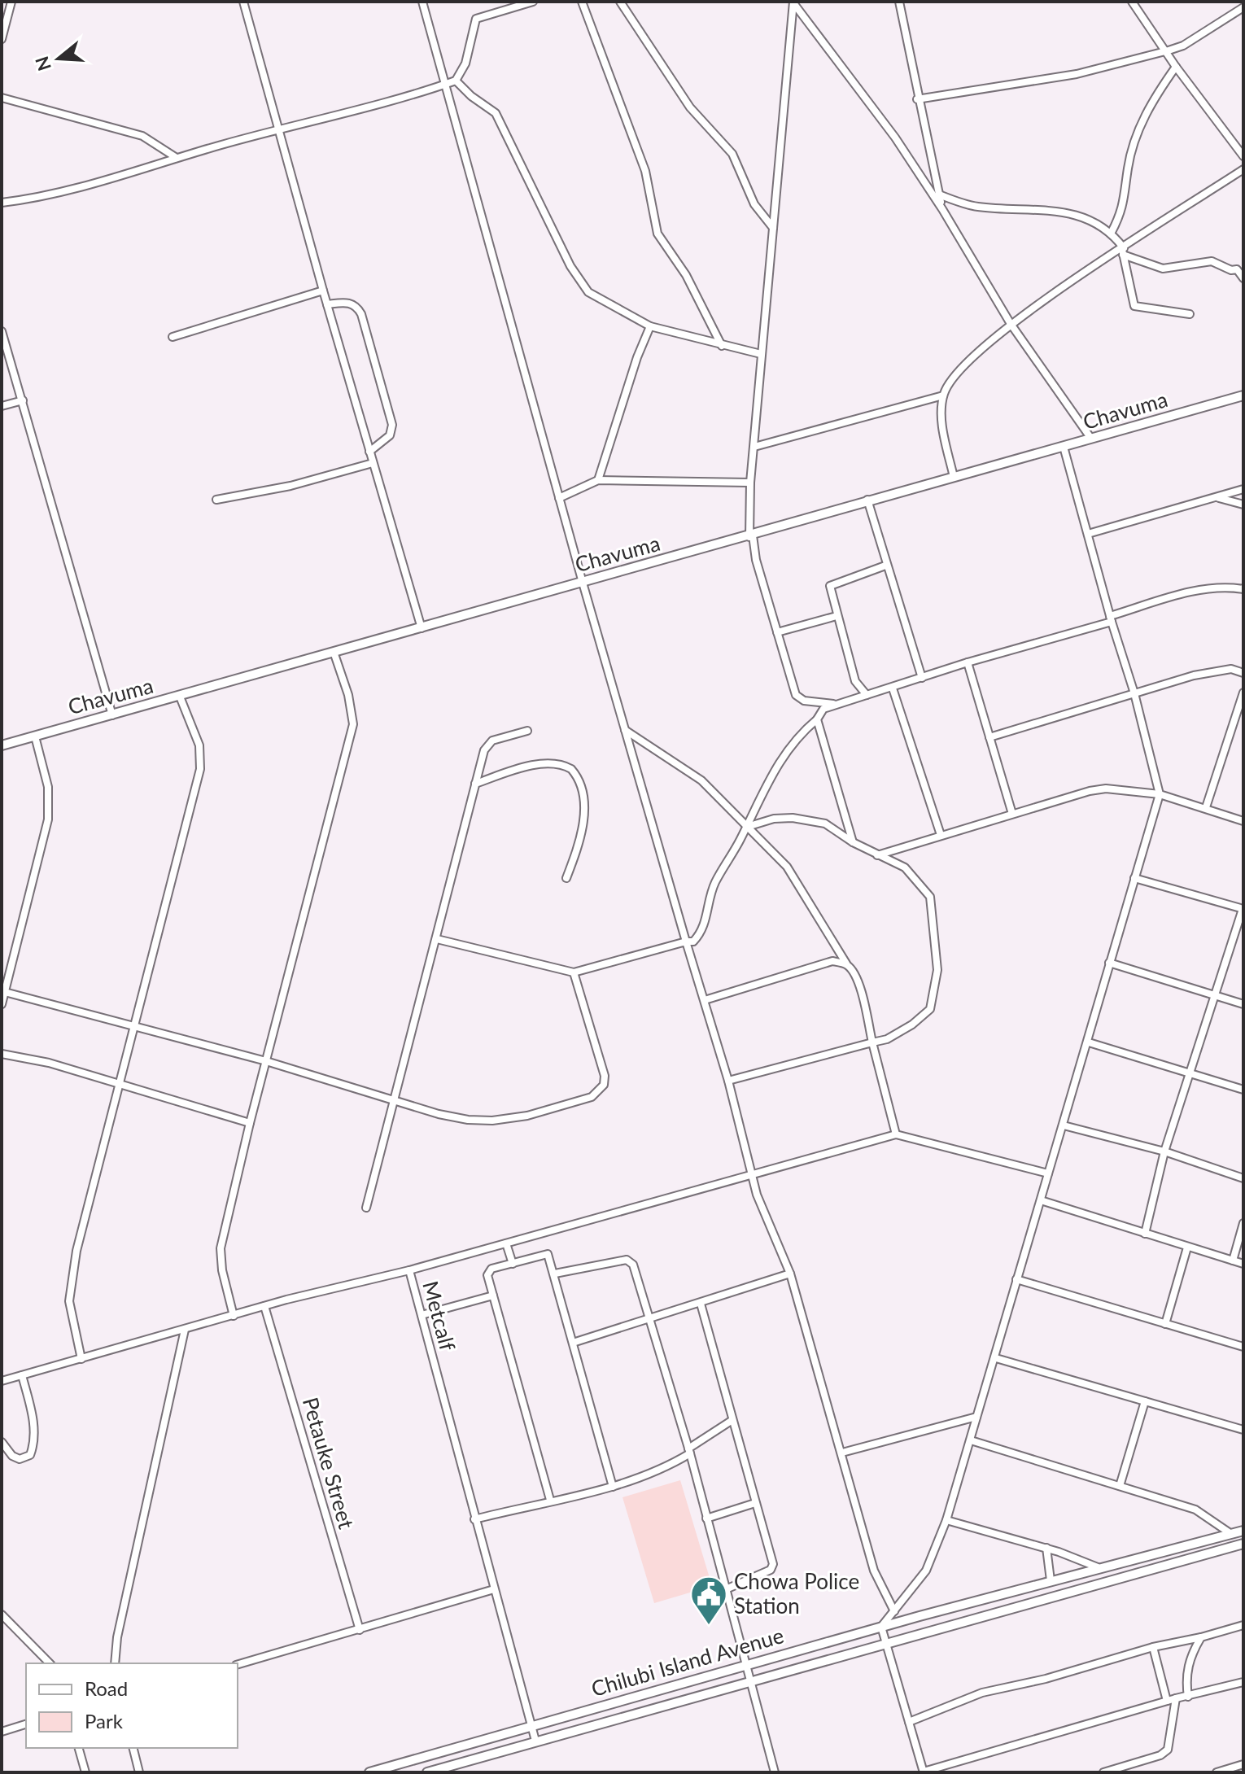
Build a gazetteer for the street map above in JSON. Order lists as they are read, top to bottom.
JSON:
{
  "streets": {
    "street": [
      "Chavuma",
      "Metcalf",
      "Petauke Street",
      "Chilubi Island Avenue"
    ]
  },
  "crossings": [
    ["Metcalf", "Petauke Street"],
    ["Metcalf", "Chilubi Island Avenue"]
  ],
  "places": {
    "public building": ["Chowa Police Station"]
  },
  "legend": ["Road", "Park"],
  "north": "left"
}
